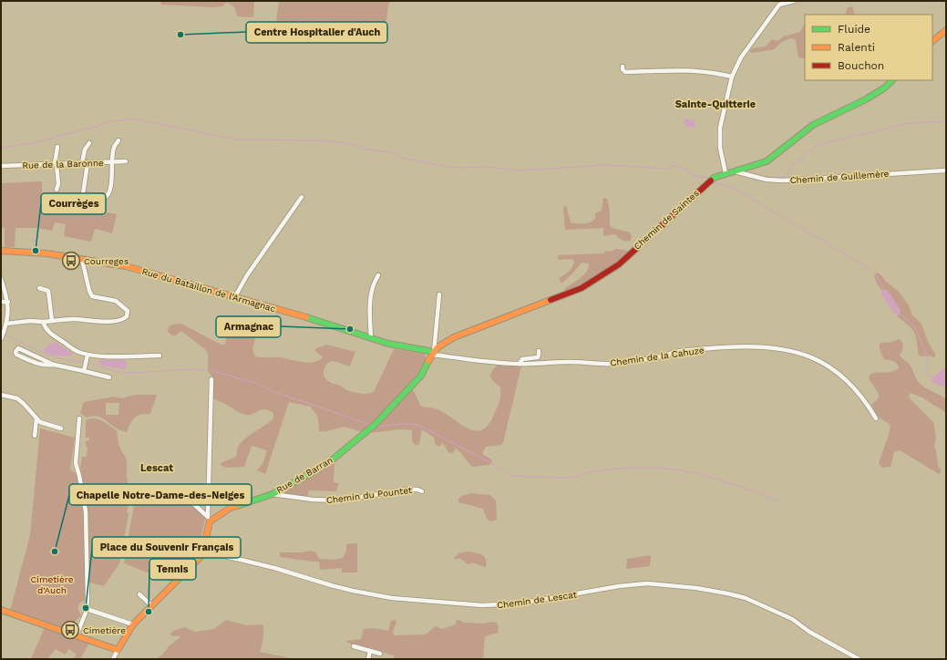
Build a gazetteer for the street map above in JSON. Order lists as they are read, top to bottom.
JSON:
{
  "streets": {
    "street": [
      "Rue de la Baronne",
      "Chemin de Guillemère",
      "Chemin de Saintes",
      "Rue du Bataillon de l'Armagnac",
      "Chemin de la Cahuze",
      "Rue de Barran",
      "Chemin du Pountet",
      "Chemin de Lescat"
    ]
  },
  "crossings": [
    ["Chemin de Guillemère", "Chemin de Saintes"],
    ["Chemin de Saintes", "Rue du Bataillon de l'Armagnac"],
    ["Chemin de Saintes", "Chemin de la Cahuze"],
    ["Chemin de Saintes", "Rue de Barran"],
    ["Rue du Bataillon de l'Armagnac", "Chemin de la Cahuze"],
    ["Rue du Bataillon de l'Armagnac", "Rue de Barran"],
    ["Chemin de la Cahuze", "Rue de Barran"],
    ["Rue de Barran", "Chemin du Pountet"]
  ],
  "districts": ["Sainte-Quitterie", "Lescat"],
  "parks": ["Cimetière d'Auch"],
  "places": {
    "other": [
      "Centre Hospitalier d'Auch",
      "Courrèges",
      "Armagnac",
      "Chapelle Notre-Dame-des-Neiges",
      "Place du Souvenir Français",
      "Tennis"
    ],
    "bus stop": ["Courreges", "Cimetière"]
  },
  "legend": ["Fluide", "Ralenti", "Bouchon"]
}
